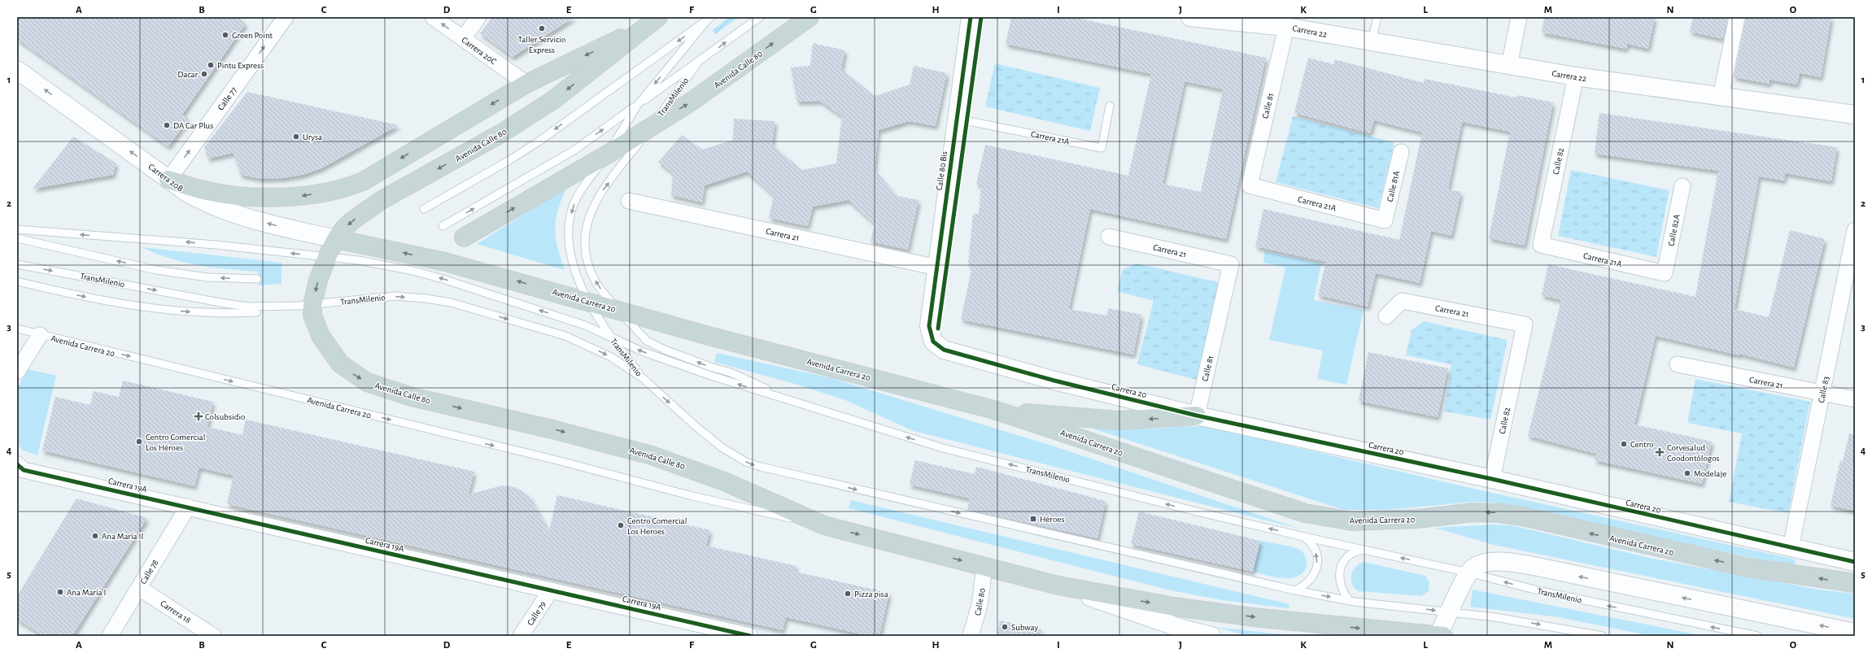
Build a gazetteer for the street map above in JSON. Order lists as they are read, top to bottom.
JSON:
{
  "streets": {
    "highway": ["Avenida Calle 80", "Avenida Carrera 20"],
    "street": [
      "Carrera 22",
      "Carrera 20C",
      "Calle 77",
      "Calle 81",
      "Carrera 21A",
      "Calle 82",
      "Calle 80 Bis",
      "Carrera 20B",
      "Calle 81A",
      "Calle 82A",
      "Carrera 21",
      "Calle 83",
      "Carrera 20",
      "Carrera 19A",
      "Calle 78",
      "Calle 80",
      "Carrera 18",
      "Calle 79"
    ],
    "lane": ["TransMilenio"]
  },
  "crossings": [
    ["Carrera 22", "Calle 81"],
    ["Carrera 22", "Calle 82"],
    ["Avenida Calle 80", "TransMilenio"],
    ["Avenida Calle 80", "Carrera 20B"],
    ["Avenida Calle 80", "Avenida Carrera 20"],
    ["TransMilenio", "Avenida Carrera 20"],
    ["Calle 77", "Carrera 20B"],
    ["Calle 81", "Carrera 21A"],
    ["Calle 81", "Carrera 21"],
    ["Calle 81", "Carrera 20"],
    ["Carrera 21A", "Calle 82"],
    ["Carrera 21A", "Calle 80 Bis"],
    ["Carrera 21A", "Calle 81A"],
    ["Carrera 21A", "Calle 82A"],
    ["Calle 82", "Carrera 21"],
    ["Calle 82", "Carrera 20"],
    ["Calle 80 Bis", "Carrera 21"],
    ["Calle 80 Bis", "Carrera 20"],
    ["Carrera 20B", "Avenida Carrera 20"],
    ["Carrera 21", "Calle 83"],
    ["Avenida Carrera 20", "Calle 80"],
    ["Calle 83", "Carrera 20"],
    ["Carrera 19A", "Calle 78"],
    ["Carrera 19A", "Calle 79"],
    ["Calle 78", "Carrera 18"]
  ],
  "one_way": ["Calle 77", "Carrera 20B"],
  "places": {
    "other": [
      "Taller Servicio Express",
      "Green Point",
      "Pintu Express",
      "Dacar",
      "DA Car Plus",
      "Urysa",
      "Centro Comercial Los Héroes",
      "Centro",
      "Modelaje",
      "Centro Comercial Los Heroes",
      "Ana María II",
      "Ana María I",
      "Pizza pisa",
      "Subway"
    ],
    "health": ["Colsubsidio", "Corvesalud Coodontólogos"],
    "transit": ["Héroes"]
  },
  "grid": {
    "columns": [
      "A",
      "B",
      "C",
      "D",
      "E",
      "F",
      "G",
      "H",
      "I",
      "J",
      "K",
      "L",
      "M",
      "N",
      "O"
    ],
    "rows": [
      "1",
      "2",
      "3",
      "4",
      "5"
    ]
  }
}
